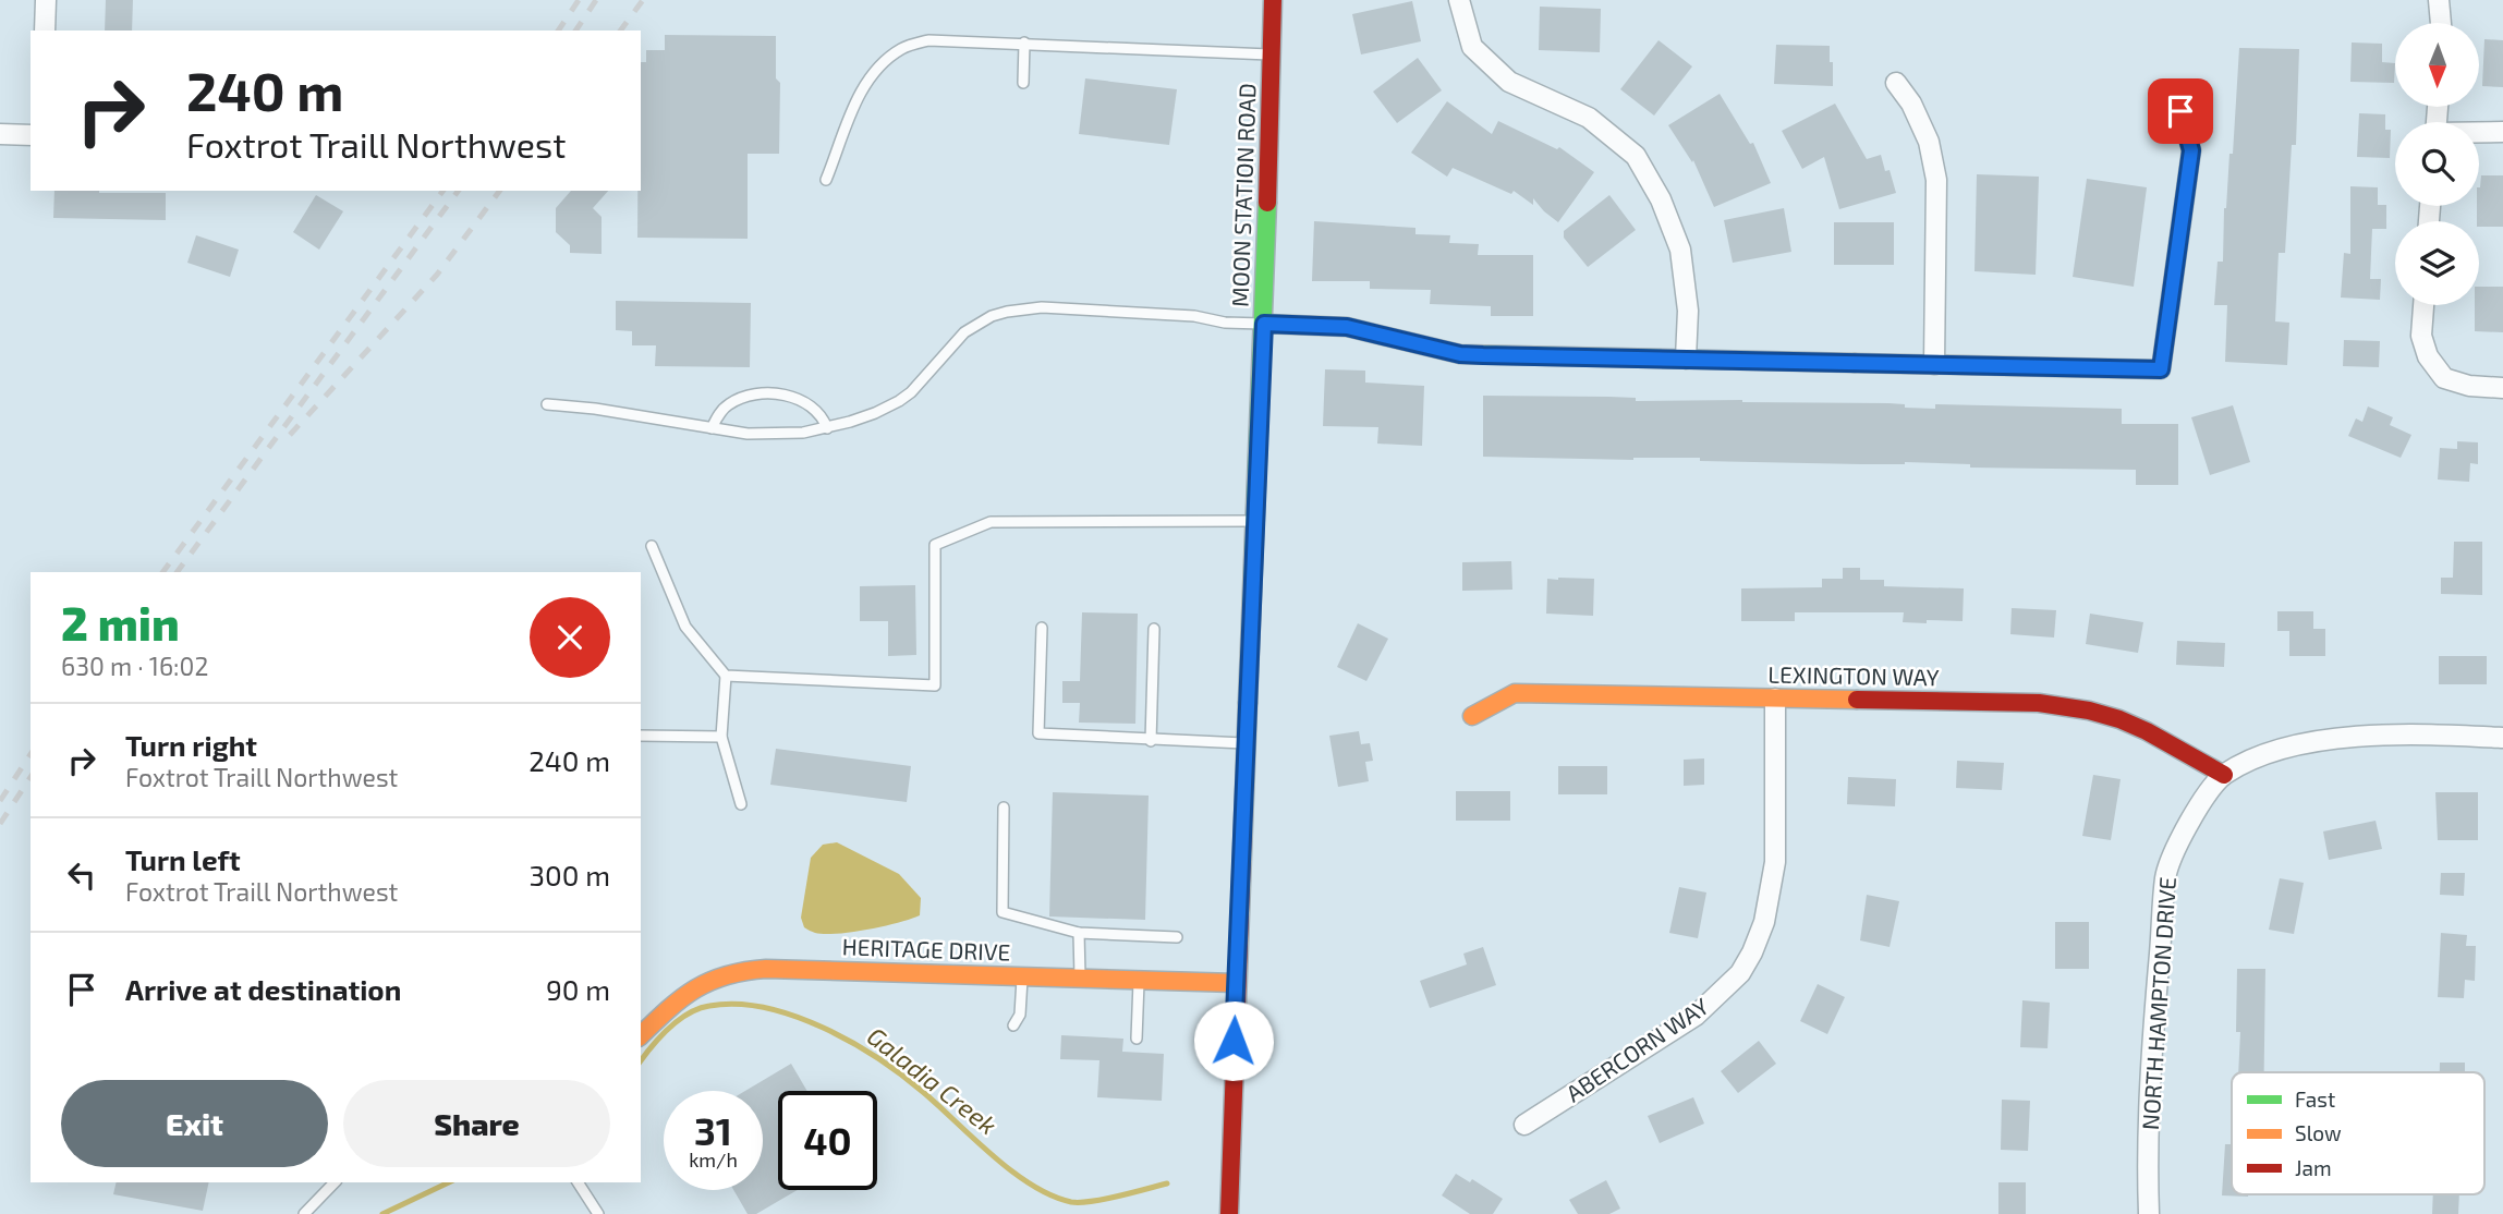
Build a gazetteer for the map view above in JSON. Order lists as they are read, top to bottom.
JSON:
{
  "streets": {
    "street": [
      "MOON STATION ROAD",
      "LEXINGTON WAY",
      "HERITAGE DRIVE",
      "NORTH HAMPTON DRIVE",
      "ABERCORN WAY"
    ]
  },
  "crossings": [
    ["MOON STATION ROAD", "HERITAGE DRIVE"],
    ["LEXINGTON WAY", "NORTH HAMPTON DRIVE"],
    ["LEXINGTON WAY", "ABERCORN WAY"]
  ],
  "water": ["Galadia Creek"],
  "legend": ["Fast", "Slow", "Jam"],
  "north": "bottom",
  "page": {
    "turn": ["240 m", "Foxtrot Traill Northwest"],
    "heading": ["2 min", "630 m · 16:02"],
    "list": [
      {
        "name": "Turn right",
        "note": "Foxtrot Traill Northwest",
        "value": "240 m"
      },
      {
        "name": "Turn left",
        "note": "Foxtrot Traill Northwest",
        "value": "300 m"
      },
      {
        "name": "Arrive at destination",
        "value": "90 m"
      }
    ],
    "buttons": ["Exit", "Share"],
    "speed": "31 km/h",
    "limit": "40"
  }
}
